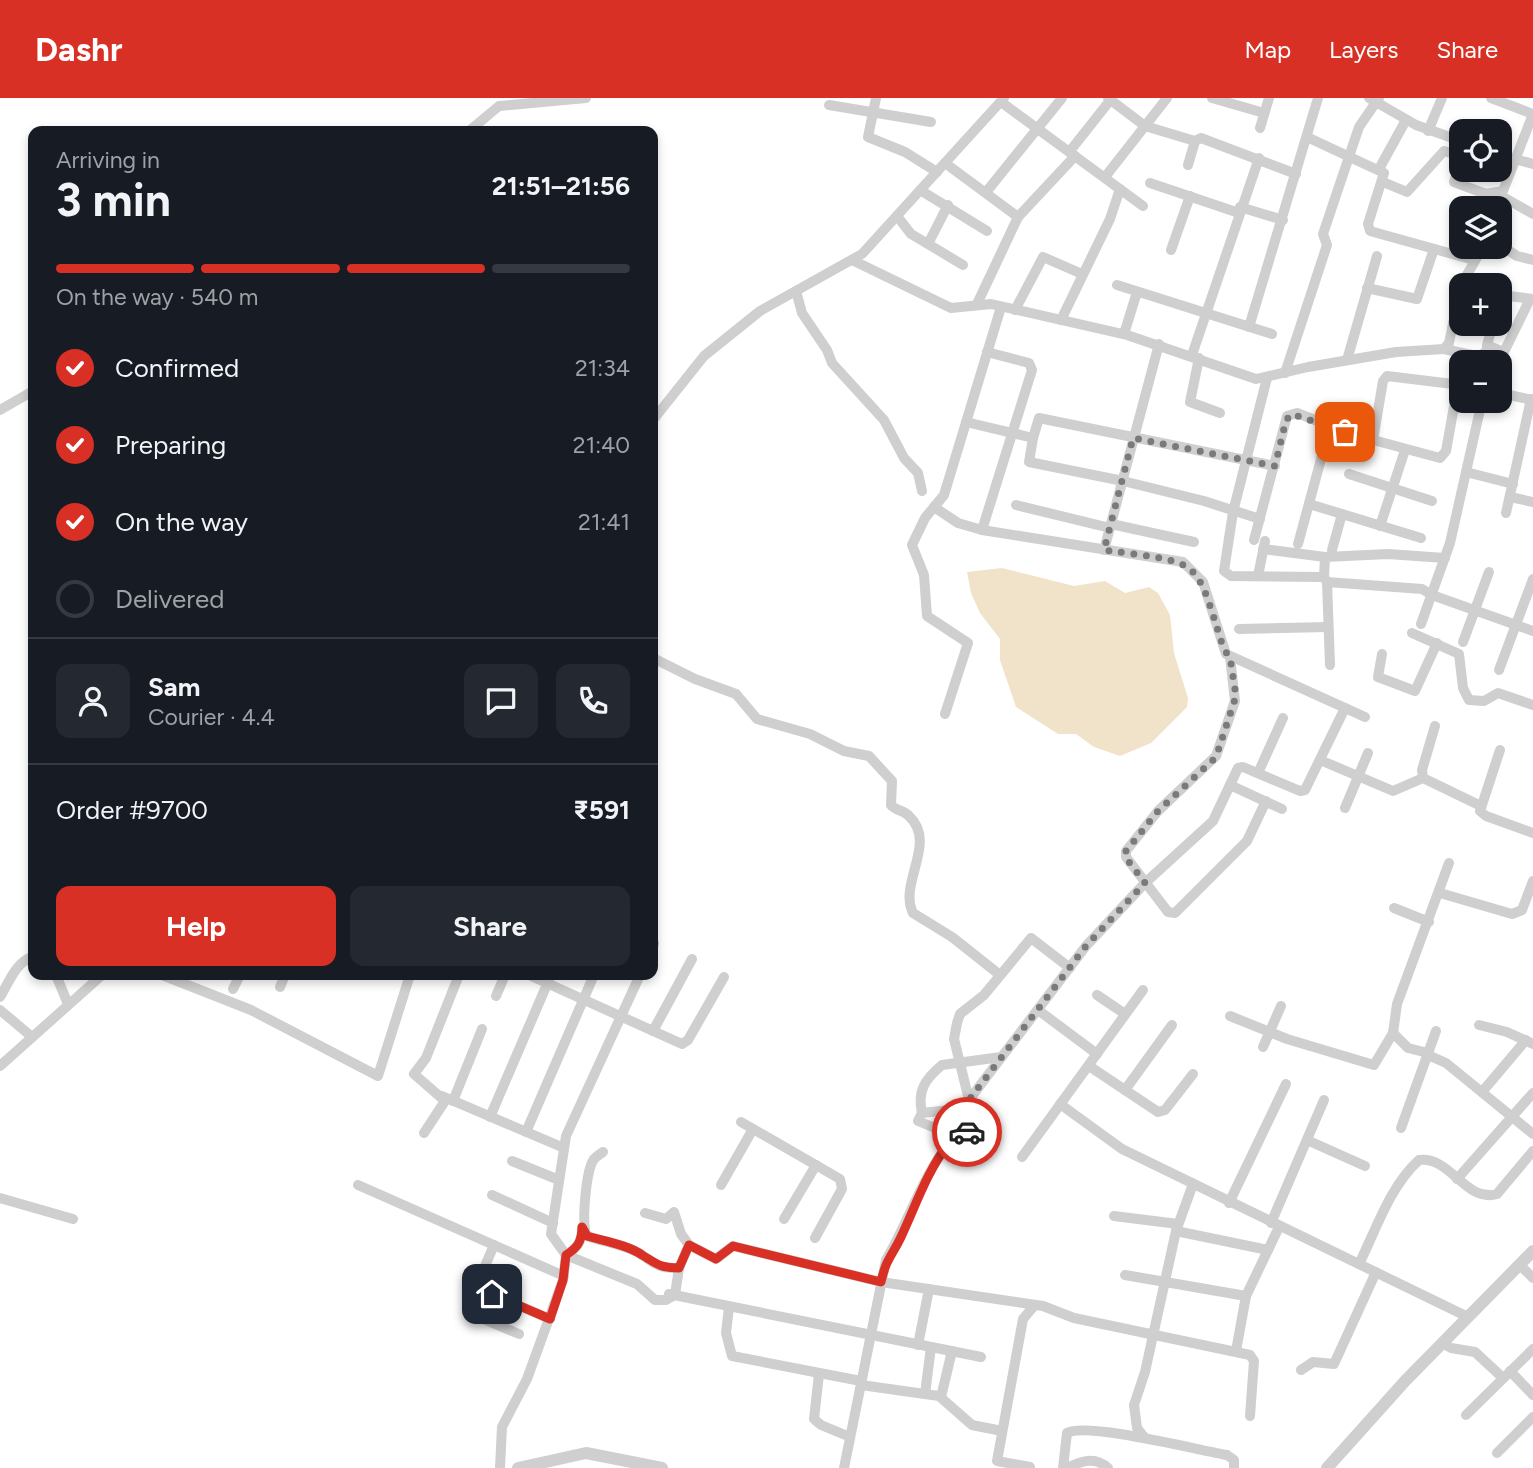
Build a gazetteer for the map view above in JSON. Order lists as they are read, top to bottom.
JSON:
{
  "page": {
    "header": "Dashr",
    "nav": ["Map", "Layers", "Share"],
    "map_buttons": ["+", "−"],
    "heading": ["3 min", "Arriving in", "21:51–21:56"],
    "panel": [
      "Sam",
      "Courier · 4.4",
      "Order #9700",
      "₹591"
    ],
    "bar": "On the way · 540 m",
    "list": [
      ["Confirmed", "21:34"],
      ["Preparing", "21:40"],
      ["On the way", "21:41"],
      "Delivered"
    ],
    "buttons": ["Help", "Share"]
  }
}
